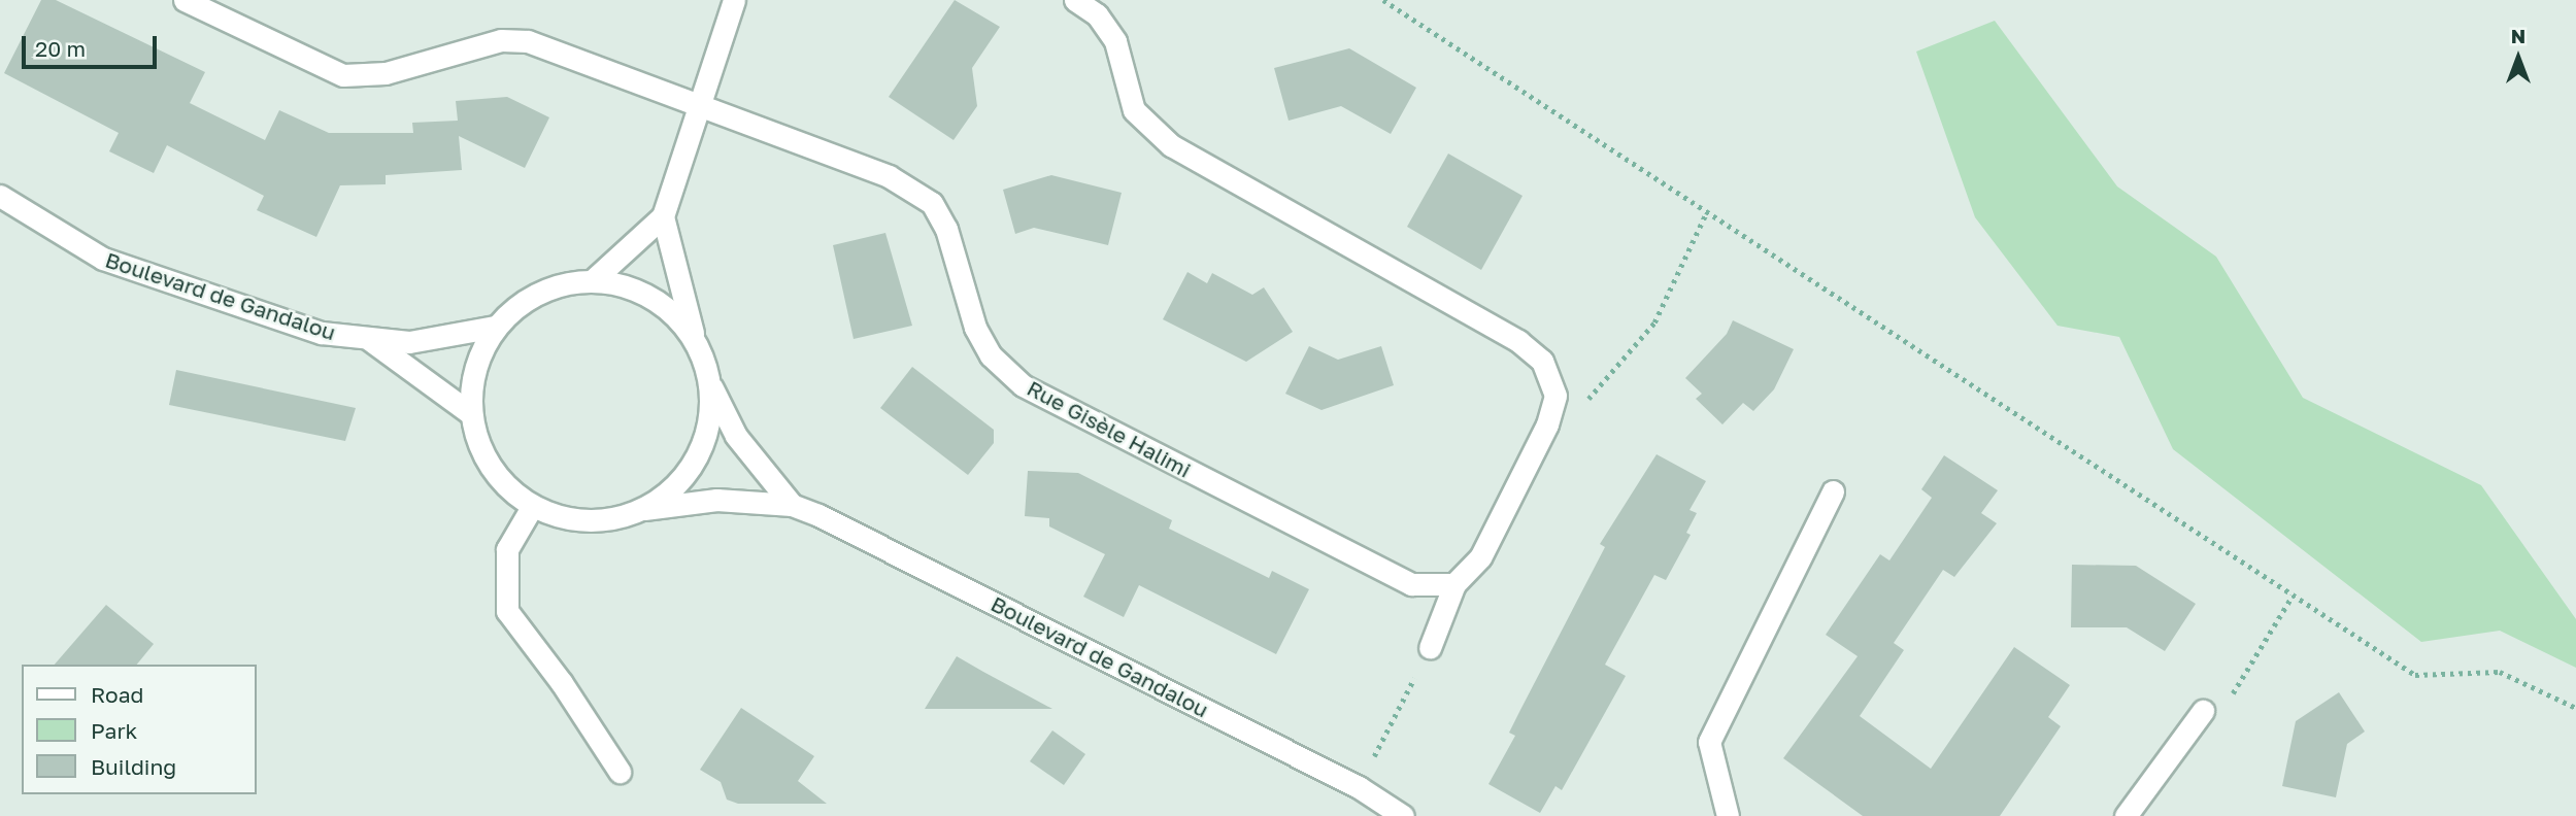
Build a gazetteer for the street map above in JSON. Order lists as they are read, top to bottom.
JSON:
{
  "streets": {
    "street": ["Boulevard de Gandalou", "Rue Gisèle Halimi"]
  },
  "legend": ["Road", "Park", "Building"],
  "scale_bar": "20 m",
  "north": "top"
}
